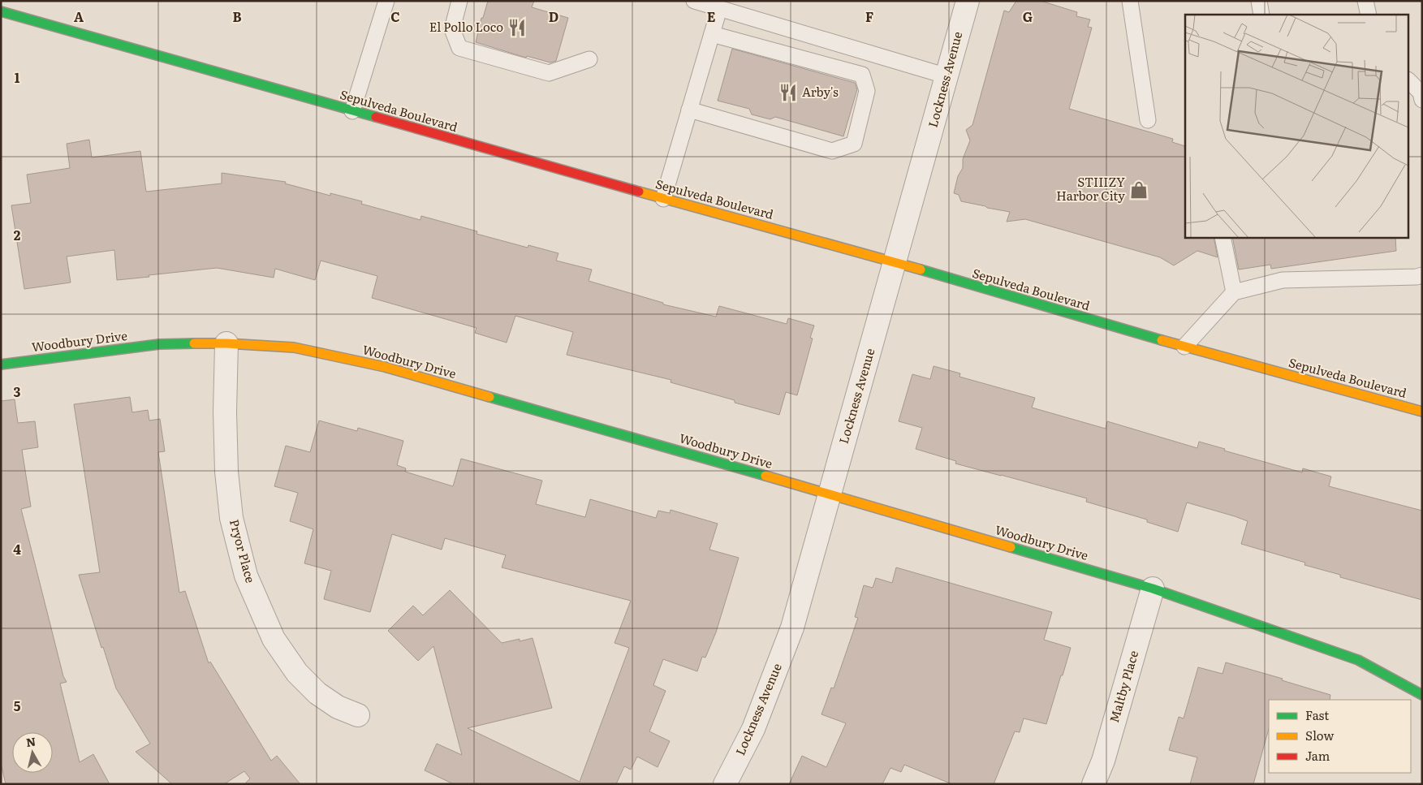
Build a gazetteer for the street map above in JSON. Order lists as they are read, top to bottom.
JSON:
{
  "streets": {
    "main road": ["Sepulveda Boulevard", "Woodbury Drive"],
    "street": ["Lockness Avenue", "Pryor Place", "Maltby Place"]
  },
  "crossings": [
    ["Lockness Avenue", "Sepulveda Boulevard"],
    ["Lockness Avenue", "Woodbury Drive"],
    ["Woodbury Drive", "Pryor Place"],
    ["Woodbury Drive", "Maltby Place"]
  ],
  "places": {
    "restaurant": ["El Pollo Loco", "Arby's"],
    "shop": ["STIIIZY Harbor City"]
  },
  "legend": ["Fast", "Slow", "Jam"],
  "north": "top",
  "grid": {
    "columns": [
      "A",
      "B",
      "C",
      "D",
      "E",
      "F",
      "G"
    ],
    "rows": [
      "1",
      "2",
      "3",
      "4",
      "5"
    ]
  }
}
